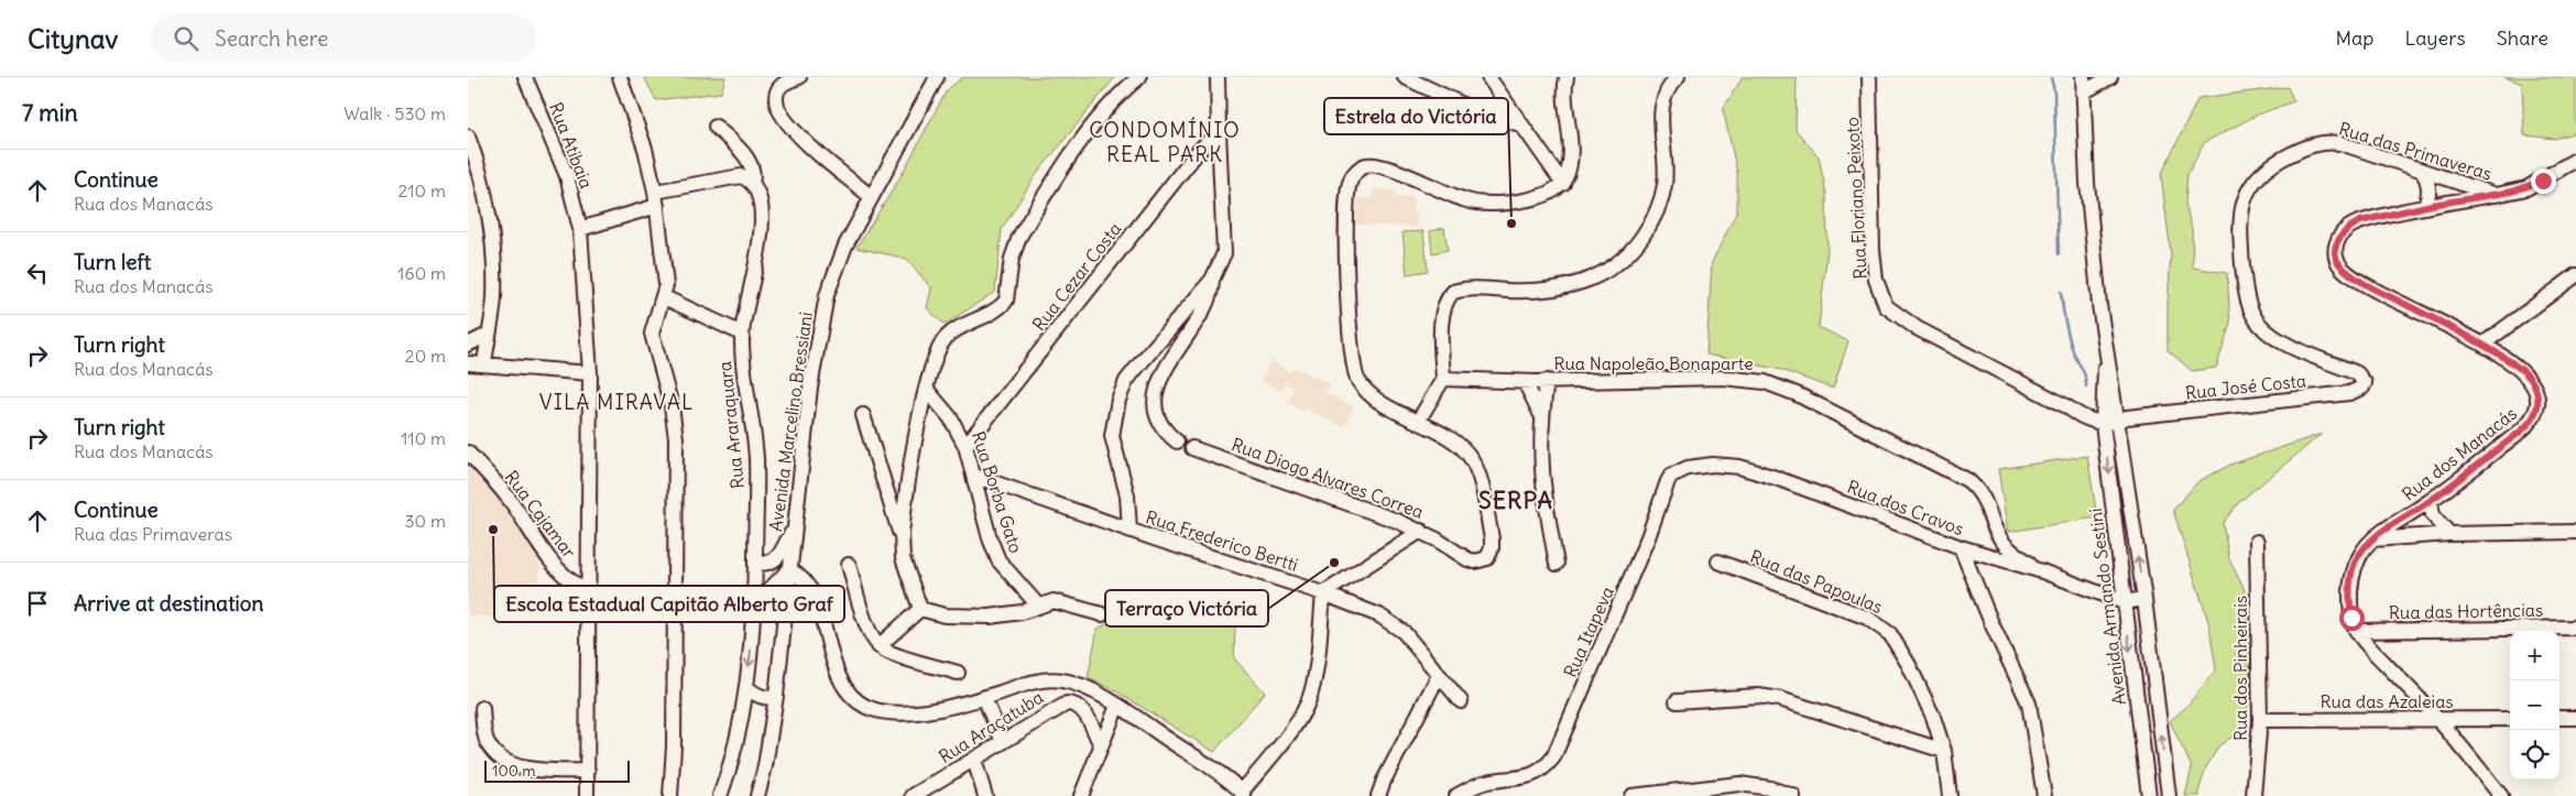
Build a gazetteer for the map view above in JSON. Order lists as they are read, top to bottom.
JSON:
{
  "streets": {
    "street": [
      "Rua Atibaia",
      "Rua das Primaveras",
      "Rua Floriano Peixoto",
      "Rua Cezar Costa",
      "Rua Napoleão Bonaparte",
      "Rua José Costa",
      "Avenida Marcelino Bressiani",
      "Rua Araraquara",
      "Rua dos Manacás",
      "Rua Diogo Alvares Correa",
      "Rua Borba Gato",
      "Rua dos Cravos",
      "Rua Cajamar",
      "Rua Frederico Bertti",
      "Rua das Papoulas",
      "Avenida Armando Sestini",
      "Rua das Hortências",
      "Rua Itapeva",
      "Rua dos Pinheirais",
      "Rua das Azaleias",
      "Rua Araçatuba"
    ]
  },
  "crossings": [
    ["Rua Atibaia", "Rua Cajamar"],
    ["Rua das Primaveras", "Rua José Costa"],
    ["Rua das Primaveras", "Rua dos Manacás"],
    ["Rua Floriano Peixoto", "Rua José Costa"],
    ["Rua Floriano Peixoto", "Avenida Armando Sestini"],
    ["Rua Cezar Costa", "Rua Borba Gato"],
    ["Rua Cezar Costa", "Rua Frederico Bertti"],
    ["Rua Napoleão Bonaparte", "Rua dos Cravos"],
    ["Rua José Costa", "Avenida Armando Sestini"],
    ["Rua dos Manacás", "Rua das Hortências"],
    ["Rua dos Manacás", "Rua das Azaleias"],
    ["Rua dos Cravos", "Avenida Armando Sestini"],
    ["Rua dos Cravos", "Rua Itapeva"],
    ["Rua dos Pinheirais", "Rua das Azaleias"]
  ],
  "districts": ["CONDOMÍNIO REAL PARK", "VILA MIRAVAL", "SERPA"],
  "places": ["Estrela do Victória", "Escola Estadual Capitão Alberto Graf", "Terraço Victória"],
  "scale_bar": "100 m",
  "page": {
    "header": "Citynav",
    "search": "Search here",
    "nav": ["Map", "Layers", "Share"],
    "heading": ["7 min", "Walk · 530 m"],
    "list": [
      ["Continue", "Rua dos Manacás", "210 m"],
      ["Turn left", "Rua dos Manacás", "160 m"],
      ["Turn right", "Rua dos Manacás", "20 m"],
      ["Turn right", "Rua dos Manacás", "110 m"],
      ["Continue", "Rua das Primaveras", "30 m"],
      "Arrive at destination"
    ],
    "map_buttons": ["+", "−"],
    "scale": "100 m"
  }
}
